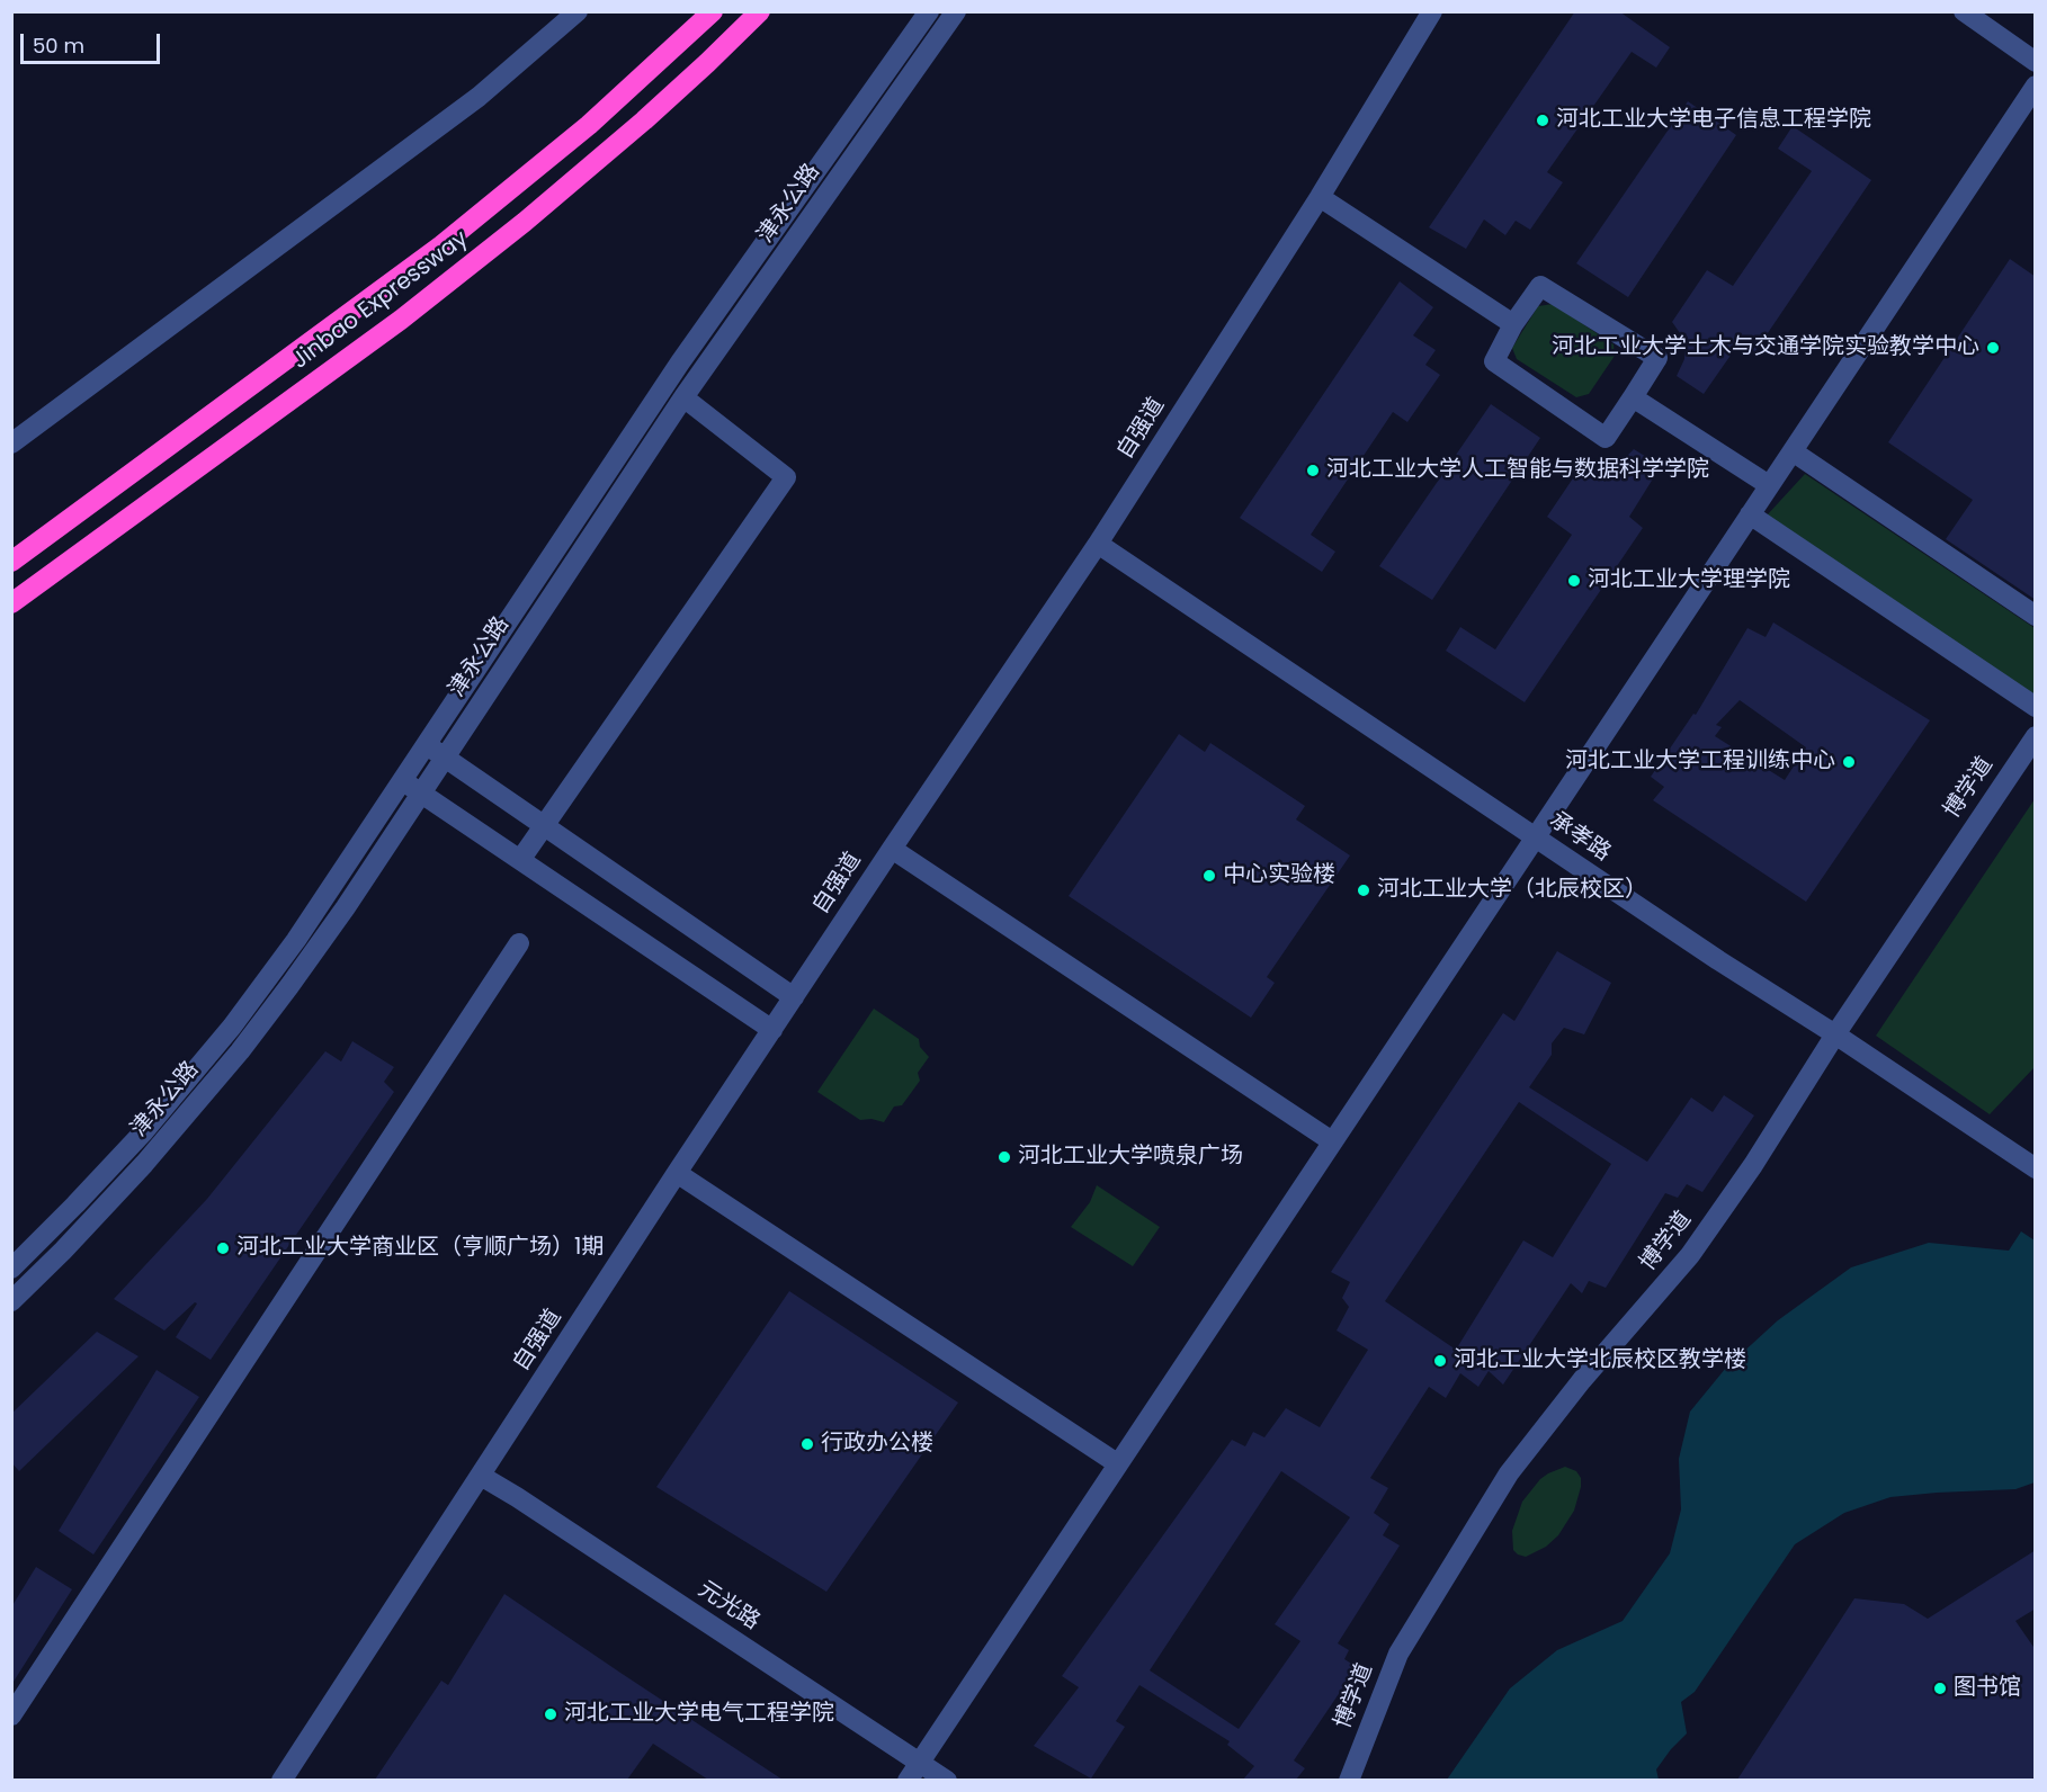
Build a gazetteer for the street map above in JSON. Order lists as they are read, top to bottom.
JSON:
{
  "streets": {
    "highway": ["Jinbao Expressway"],
    "street": [
      "津永公路",
      "自强道",
      "博学道",
      "承孝路",
      "元光路"
    ]
  },
  "crossings": [
    ["自强道", "承孝路"],
    ["自强道", "元光路"],
    ["博学道", "承孝路"]
  ],
  "places": [
    "河北工业大学电子信息工程学院",
    "河北工业大学土木与交通学院实验教学中心",
    "河北工业大学人工智能与数据科学学院",
    "河北工业大学理学院",
    "河北工业大学工程训练中心",
    "中心实验楼",
    "河北工业大学（北辰校区）",
    "河北工业大学喷泉广场",
    "河北工业大学商业区（亨顺广场）1期",
    "河北工业大学北辰校区教学楼",
    "行政办公楼",
    "图书馆",
    "河北工业大学电气工程学院"
  ],
  "scale_bar": "50 m"
}
